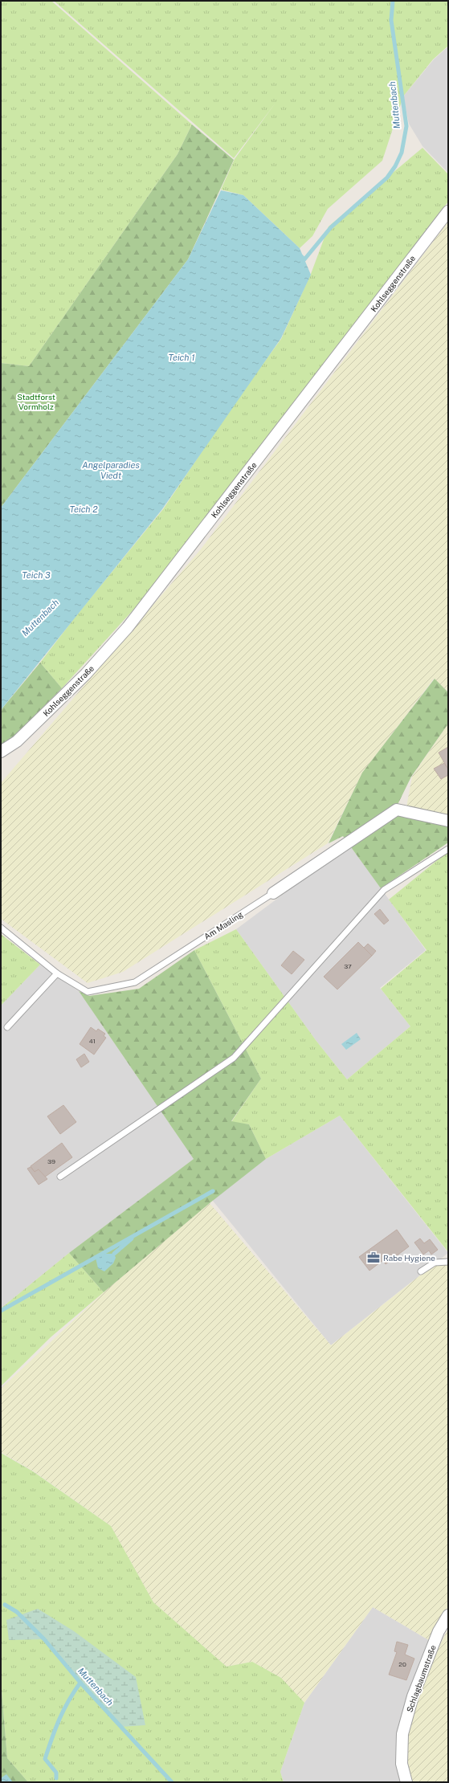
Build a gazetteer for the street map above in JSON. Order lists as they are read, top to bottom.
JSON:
{
  "streets": {
    "street": ["Kohlseggenstraße", "Am Masling", "Schlagbaumstraße"]
  },
  "water": [
    "Muttenbach",
    "Teich 1",
    "Angelparadies Viedt",
    "Teich 2",
    "Teich 3"
  ],
  "parks": ["Stadtforst Vormholz"],
  "places": {
    "office": ["Rabe Hygiene"]
  },
  "house_numbers": [
    "37",
    "41",
    "39",
    "20"
  ]
}
